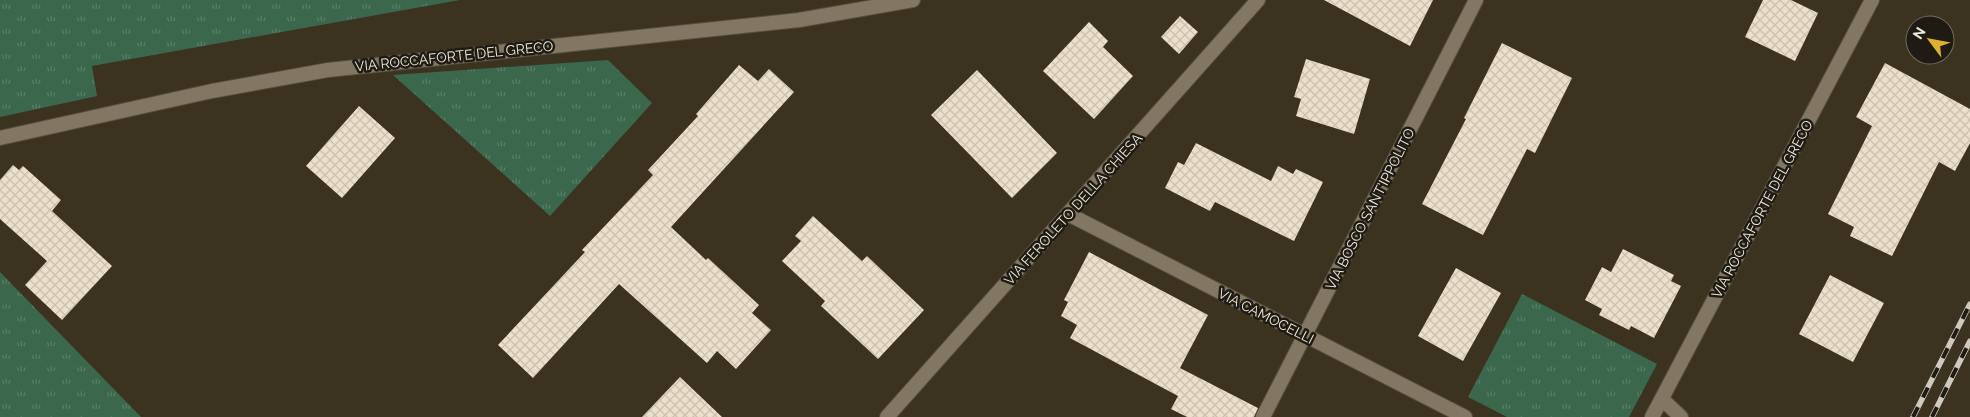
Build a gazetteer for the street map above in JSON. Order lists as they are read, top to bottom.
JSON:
{
  "streets": {
    "street": [
      "VIA ROCCAFORTE DEL GRECO",
      "VIA FEROLETO DELLA CHIESA",
      "VIA BOSCO SANT'IPPOLITO",
      "VIA CAMOCELLI"
    ]
  },
  "crossings": [
    ["VIA FEROLETO DELLA CHIESA", "VIA CAMOCELLI"],
    ["VIA BOSCO SANT'IPPOLITO", "VIA CAMOCELLI"]
  ],
  "north": "top left"
}
